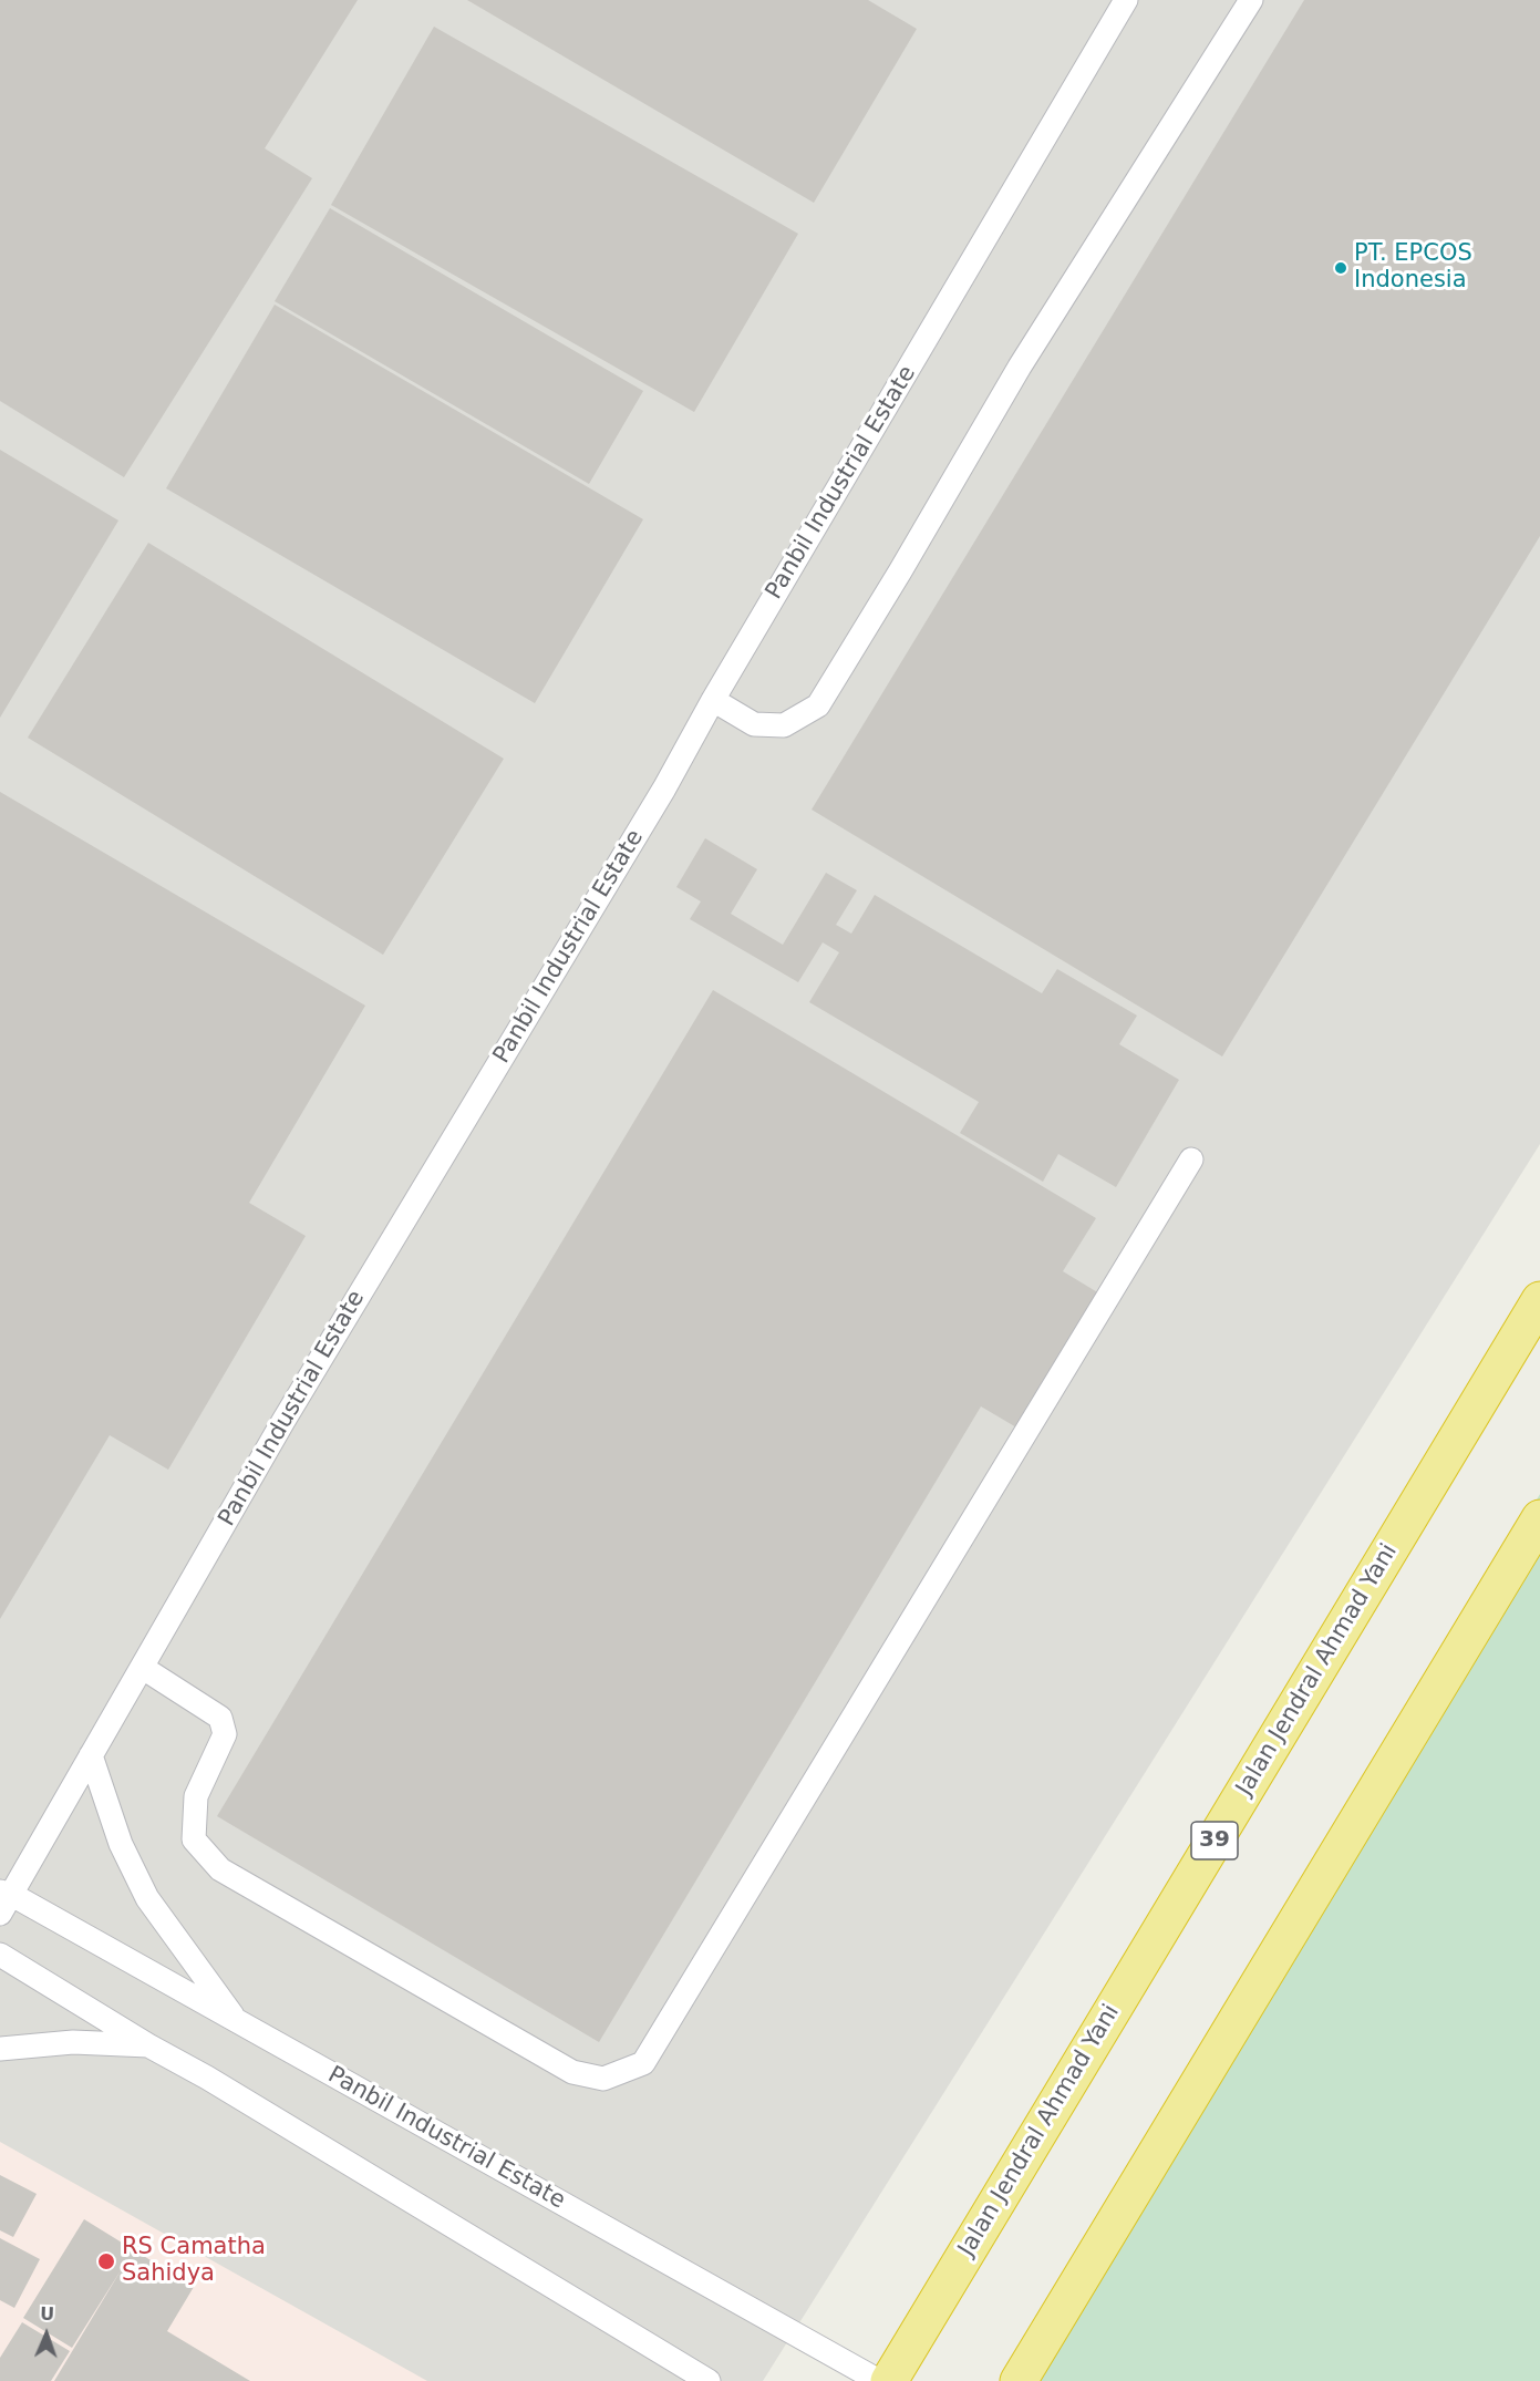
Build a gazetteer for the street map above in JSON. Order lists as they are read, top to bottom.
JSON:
{
  "streets": {
    "highway": ["Jalan Jendral Ahmad Yani", "39"],
    "lane": ["Panbil Industrial Estate"]
  },
  "places": ["PT. EPCOS Indonesia", "RS Camatha Sahidya"],
  "north": "top"
}
